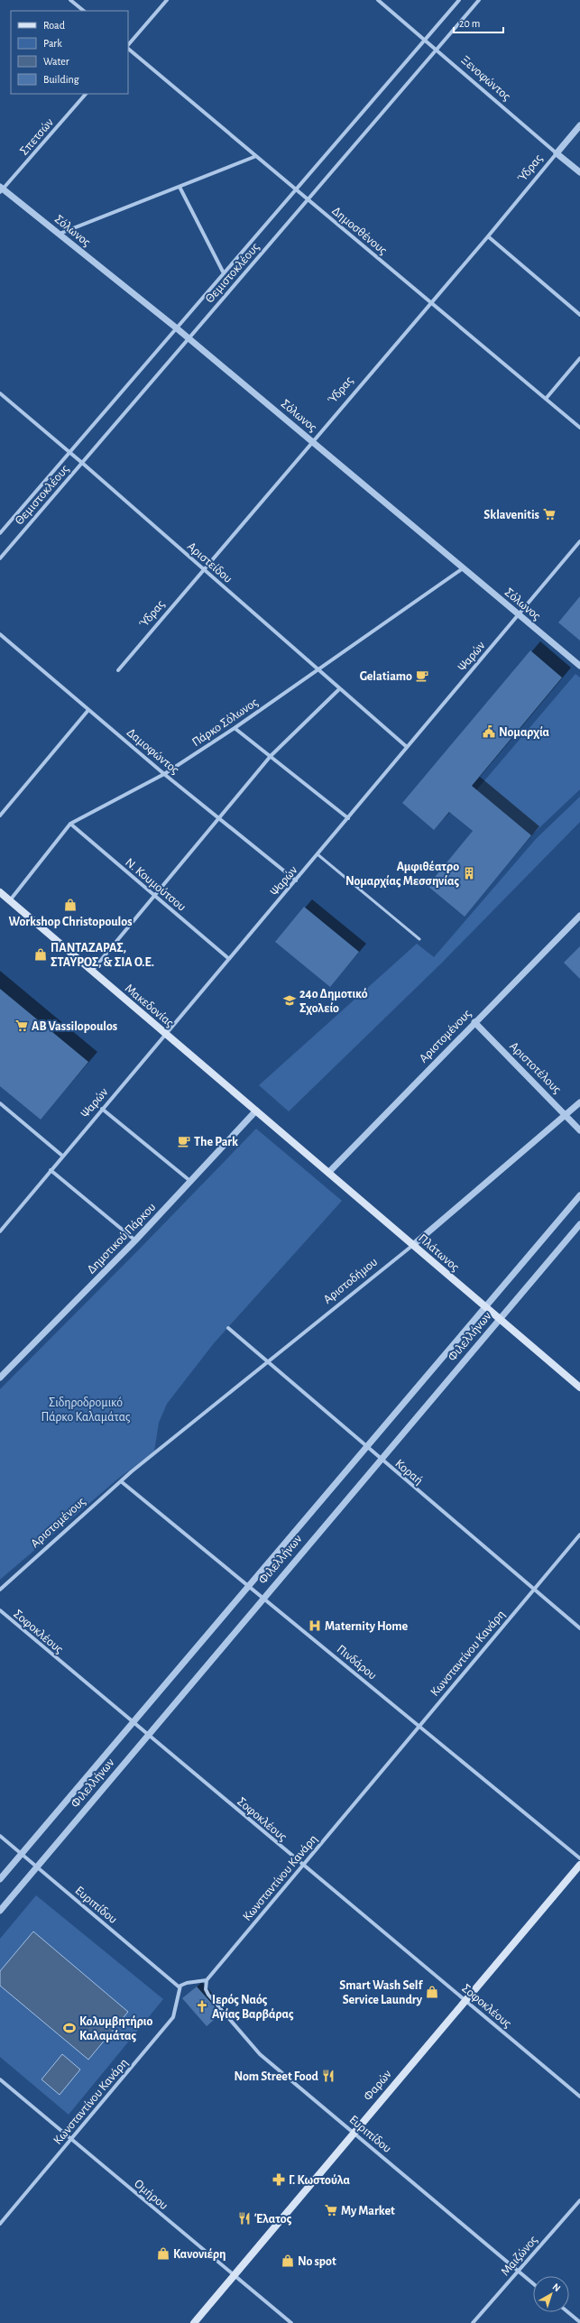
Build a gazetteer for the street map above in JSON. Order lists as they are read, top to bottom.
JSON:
{
  "streets": {
    "main road": ["Μακεδονίας", "Πλάτωνος", "Φαρών"],
    "street": [
      "Ξενοφώντος",
      "Σπετσών",
      "Ύδρας",
      "Σόλωνος",
      "Δημοσθένους",
      "Θεμιστοκλέους",
      "Αριστείδου",
      "Ψαρών",
      "Πάρκο Σόλωνος",
      "Δαμοφώντος",
      "Ν. Κουμούτσου",
      "Αριστομένους",
      "Αριστοτέλους",
      "Δημοτικού Πάρκου",
      "Αριστοδήμου",
      "Φιλελλήνων",
      "Κοραή",
      "Σοφοκλέους",
      "Κωνσταντίνου Κανάρη",
      "Πινδάρου",
      "Ευριπίδου",
      "Ομήρου",
      "Μαιζώνος"
    ]
  },
  "crossings": [
    ["Ξενοφώντος", "Ύδρας"],
    ["Ξενοφώντος", "Θεμιστοκλέους"],
    ["Σπετσών", "Σόλωνος"],
    ["Ύδρας", "Σόλωνος"],
    ["Ύδρας", "Δημοσθένους"],
    ["Ύδρας", "Αριστείδου"],
    ["Σόλωνος", "Θεμιστοκλέους"],
    ["Σόλωνος", "Ψαρών"],
    ["Σόλωνος", "Πάρκο Σόλωνος"],
    ["Δημοσθένους", "Θεμιστοκλέους"],
    ["Θεμιστοκλέους", "Αριστείδου"],
    ["Αριστείδου", "Ψαρών"],
    ["Αριστείδου", "Πάρκο Σόλωνος"],
    ["Ψαρών", "Δαμοφώντος"],
    ["Ψαρών", "Ν. Κουμούτσου"],
    ["Ψαρών", "Μακεδονίας"],
    ["Πάρκο Σόλωνος", "Δαμοφώντος"],
    ["Πάρκο Σόλωνος", "Ν. Κουμούτσου"],
    ["Πάρκο Σόλωνος", "Μακεδονίας"],
    ["Μακεδονίας", "Δημοτικού Πάρκου"],
    ["Μακεδονίας", "Πλάτωνος"],
    ["Αριστομένους", "Αριστοτέλους"],
    ["Αριστομένους", "Πλάτωνος"],
    ["Αριστομένους", "Αριστοδήμου"],
    ["Αριστομένους", "Πινδάρου"],
    ["Αριστοτέλους", "Αριστοδήμου"],
    ["Πλάτωνος", "Αριστοδήμου"],
    ["Πλάτωνος", "Φιλελλήνων"],
    ["Αριστοδήμου", "Κοραή"],
    ["Φιλελλήνων", "Κοραή"],
    ["Φιλελλήνων", "Σοφοκλέους"],
    ["Φιλελλήνων", "Πινδάρου"],
    ["Φιλελλήνων", "Ευριπίδου"],
    ["Κοραή", "Κωνσταντίνου Κανάρη"],
    ["Σοφοκλέους", "Κωνσταντίνου Κανάρη"],
    ["Σοφοκλέους", "Φαρών"],
    ["Κωνσταντίνου Κανάρη", "Πινδάρου"],
    ["Κωνσταντίνου Κανάρη", "Ευριπίδου"],
    ["Κωνσταντίνου Κανάρη", "Ομήρου"],
    ["Ευριπίδου", "Φαρών"],
    ["Ευριπίδου", "Μαιζώνος"],
    ["Φαρών", "Ομήρου"]
  ],
  "parks": ["Σιδηροδρομικό Πάρκο Καλαμάτας"],
  "places": {
    "supermarket": ["Sklavenitis", "AB Vassilopoulos", "My Market"],
    "cafe": ["Gelatiamo", "The Park"],
    "public building": ["Νομαρχία"],
    "building": ["Αμφιθέατρο Νομαρχίας Μεσσηνίας"],
    "shop": [
      "Workshop Christopoulos",
      "ΠΑΝΤΑΖΑΡΑΣ, ΣΤΑΥΡΟΣ, & ΣΙΑ Ο.Ε.",
      "Smart Wash Self Service Laundry",
      "Κανονιέρη",
      "No spot"
    ],
    "school or university": ["24ο Δημοτικό Σχολείο"],
    "hospital": ["Maternity Home"],
    "church": ["Ιερός Ναός Αγίας Βαρβάρας"],
    "sports": ["Κολυμβητήριο Καλαμάτας"],
    "restaurant": ["Nom Street Food", "Έλατος"],
    "pharmacy": ["Γ. Κωστούλα"]
  },
  "legend": [
    "Road",
    "Park",
    "Water",
    "Building"
  ],
  "scale_bar": "20 m",
  "north": "top right"
}
